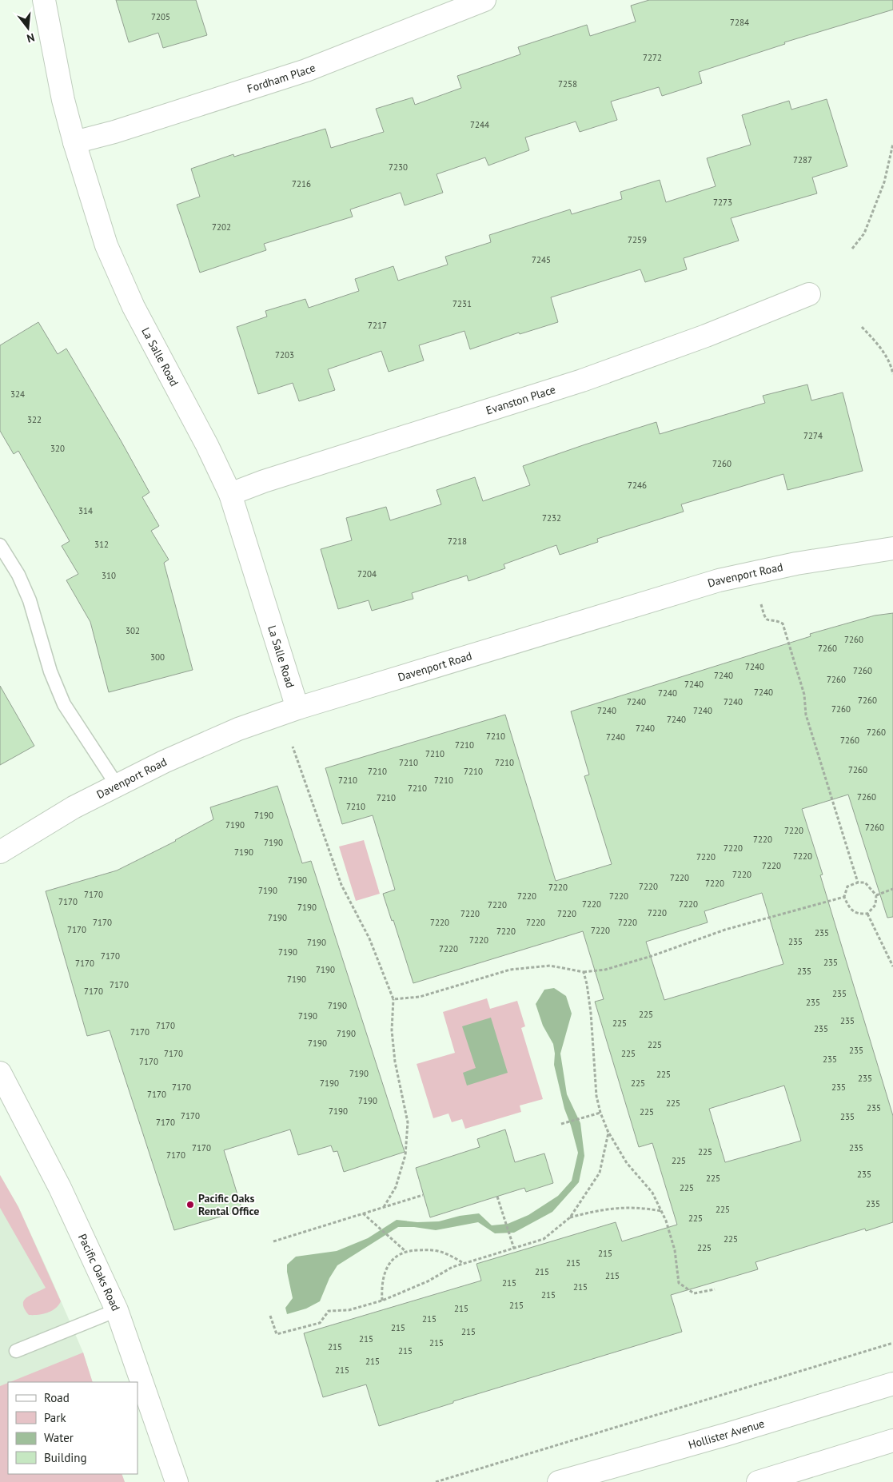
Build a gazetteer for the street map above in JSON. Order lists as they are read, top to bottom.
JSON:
{
  "streets": {
    "street": [
      "Fordham Place",
      "La Salle Road",
      "Evanston Place",
      "Davenport Road",
      "Pacific Oaks Road",
      "Hollister Avenue"
    ]
  },
  "crossings": [
    ["Fordham Place", "La Salle Road"],
    ["La Salle Road", "Evanston Place"],
    ["La Salle Road", "Davenport Road"]
  ],
  "places": ["Pacific Oaks Rental Office"],
  "house_numbers": [
    "7205",
    "7284",
    "7272",
    "7258",
    "7244",
    "7287",
    "7230",
    "7216",
    "7273",
    "7202",
    "7259",
    "7245",
    "7231",
    "7217",
    "7203",
    "324",
    "322",
    "7274",
    "320",
    "7260",
    "7246",
    "314",
    "7232",
    "7218",
    "312",
    "7204",
    "310",
    "302",
    "7260",
    "7260",
    "300",
    "7240",
    "7260",
    "7240",
    "7260",
    "7240",
    "7240",
    "7240",
    "7260",
    "7240",
    "7240",
    "7260",
    "7240",
    "7240",
    "7240",
    "7240",
    "7260",
    "7210",
    "7240",
    "7260",
    "7210",
    "7210",
    "7210",
    "7210",
    "7260",
    "7210",
    "7210",
    "7210",
    "7210",
    "7210",
    "7260",
    "7210",
    "7210",
    "7190",
    "7190",
    "7260",
    "7220",
    "7220",
    "7190",
    "7220",
    "7190",
    "7220",
    "7220",
    "7220",
    "7220",
    "7220",
    "7190",
    "7220",
    "7220",
    "7220",
    "7190",
    "7170",
    "7220",
    "7220",
    "7170",
    "7220",
    "7220",
    "7220",
    "7190",
    "7220",
    "7220",
    "7220",
    "7190",
    "7170",
    "7220",
    "7220",
    "7220",
    "7170",
    "7220",
    "7220",
    "235",
    "7220",
    "235",
    "7190",
    "7220",
    "7190",
    "7170",
    "235",
    "7170",
    "7190",
    "235",
    "7190",
    "7170",
    "7170",
    "235",
    "235",
    "7190",
    "225",
    "7190",
    "235",
    "225",
    "7170",
    "235",
    "7170",
    "7190",
    "7190",
    "225",
    "235",
    "7170",
    "225",
    "235",
    "7170",
    "7190",
    "225",
    "235",
    "7190",
    "225",
    "7170",
    "235",
    "7170",
    "7190",
    "225",
    "235",
    "7190",
    "225",
    "7170",
    "235",
    "7170",
    "7170",
    "235",
    "225",
    "7170",
    "225",
    "235",
    "225",
    "225",
    "235",
    "225",
    "225",
    "225",
    "225",
    "215",
    "215",
    "215",
    "215",
    "215",
    "215",
    "215",
    "215",
    "215",
    "215",
    "215",
    "215",
    "215",
    "215",
    "215",
    "215",
    "215",
    "215"
  ],
  "legend": [
    "Road",
    "Park",
    "Water",
    "Building"
  ],
  "north": "bottom"
}
